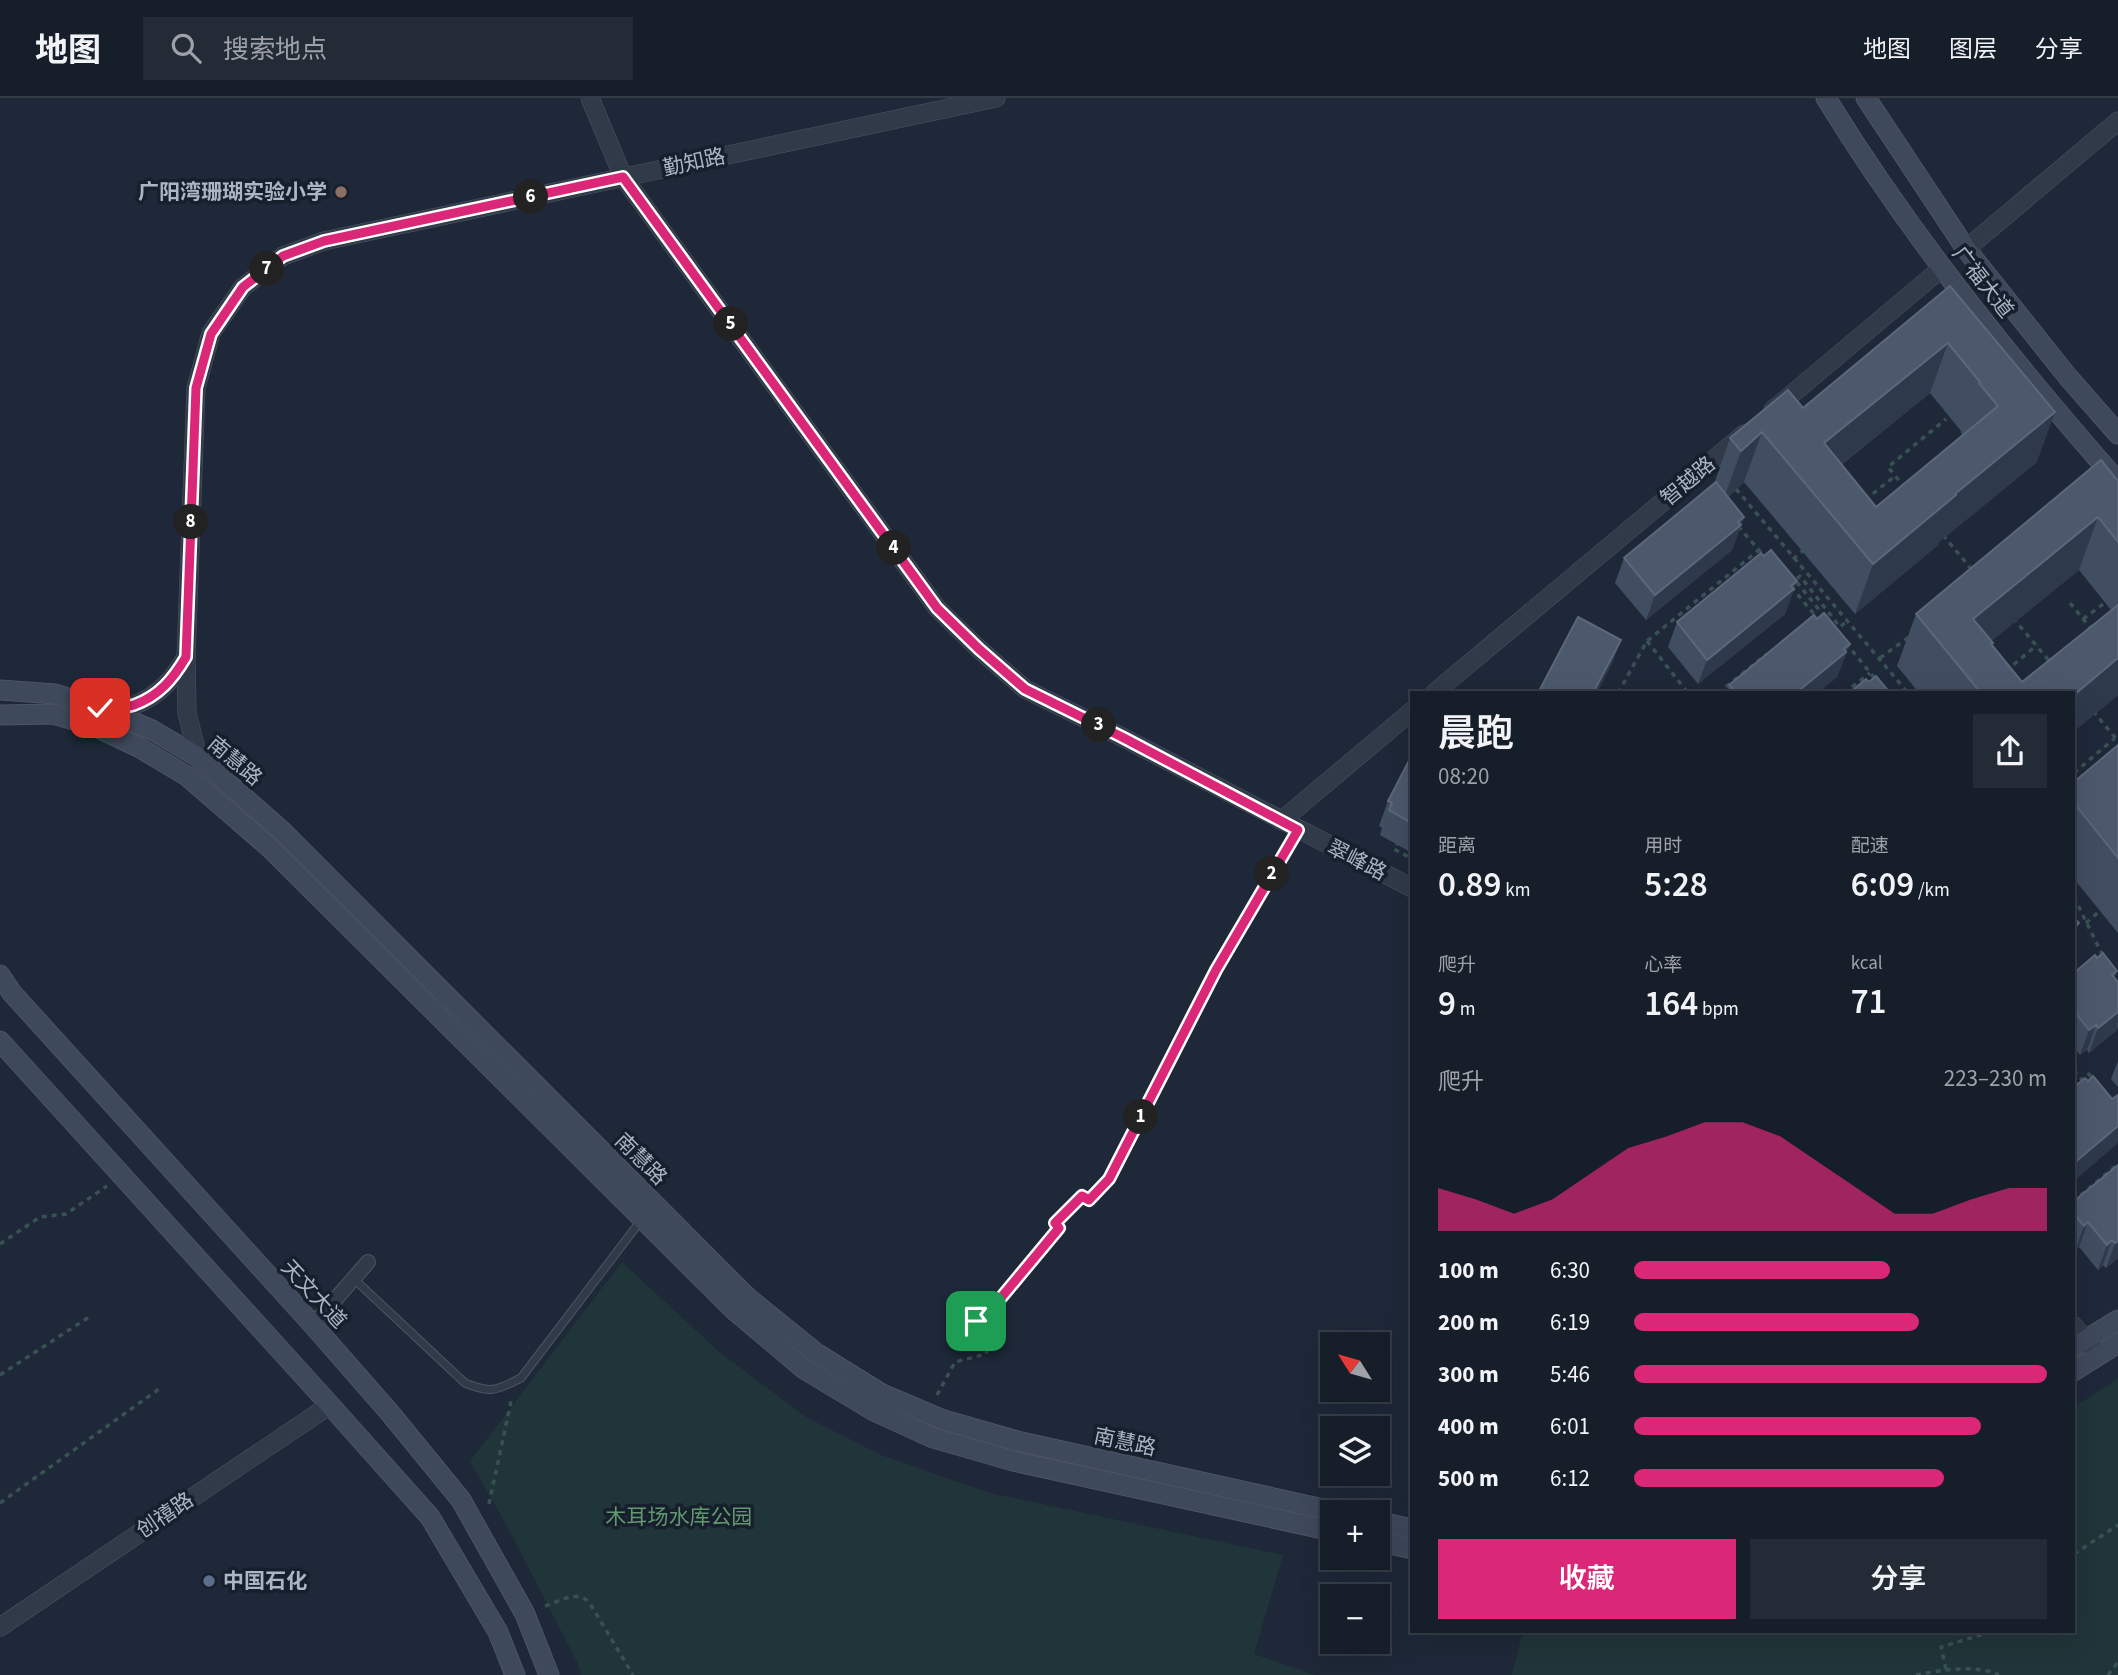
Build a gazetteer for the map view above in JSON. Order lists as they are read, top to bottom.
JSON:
{
  "streets": {
    "main road": ["广福大道", "南慧路", "天文大道"],
    "street": [
      "勤知路",
      "智越路",
      "翠峰路",
      "创禧路"
    ]
  },
  "crossings": [
    ["勤知路", "南慧路"],
    ["勤知路", "翠峰路"],
    ["广福大道", "智越路"]
  ],
  "parks": ["木耳场水库公园"],
  "places": ["广阳湾珊瑚实验小学", "中国石化"],
  "north": "top left",
  "page": {
    "header": "地图",
    "search": "搜索地点",
    "nav": ["地图", "图层", "分享"],
    "pins": [
      "6",
      "7",
      "5",
      "8",
      "4",
      "3",
      "2",
      "1"
    ],
    "heading": ["晨跑", "08:20"],
    "stats": [
      ["距离", "0.89 km"],
      ["用时", "5:28"],
      ["配速", "6:09 /km"],
      ["爬升", "9 m"],
      ["心率", "164 bpm"],
      ["kcal", "71"]
    ],
    "chart": ["爬升", "223–230 m"],
    "list": [
      {
        "name": "100 m",
        "note": "6:30"
      },
      {
        "name": "200 m",
        "note": "6:19"
      },
      {
        "name": "300 m",
        "note": "5:46"
      },
      {
        "name": "400 m",
        "note": "6:01"
      },
      {
        "name": "500 m",
        "note": "6:12"
      }
    ],
    "map_buttons": ["+", "−"],
    "buttons": ["收藏", "分享"]
  }
}
